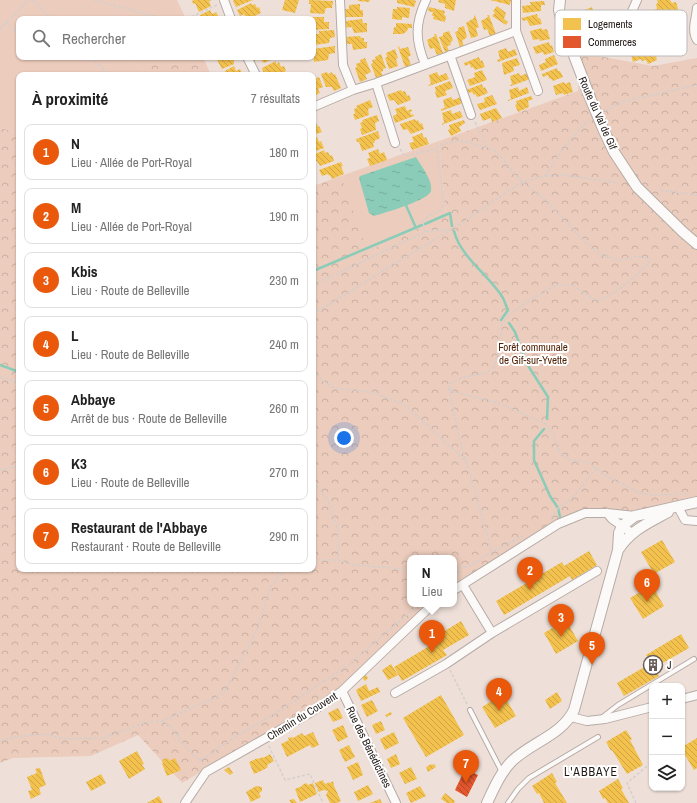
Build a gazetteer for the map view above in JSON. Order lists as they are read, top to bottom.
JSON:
{
  "streets": {
    "street": ["Route du Val de Gif", "Chemin du Couvent", "Rue des Bénédictines"]
  },
  "crossings": [
    ["Chemin du Couvent", "Rue des Bénédictines"]
  ],
  "districts": ["L'ABBAYE"],
  "parks": ["Forêt communale de Gif-sur-Yvette"],
  "places": {
    "building": ["J"]
  },
  "legend": ["Logements", "Commerces"],
  "page": {
    "search": "Rechercher",
    "heading": ["À proximité", "7 résultats"],
    "list": [
      {
        "mark": "1",
        "name": "N",
        "note": "Lieu · Allée de Port-Royal",
        "value": "180 m"
      },
      {
        "mark": "2",
        "name": "M",
        "note": "Lieu · Allée de Port-Royal",
        "value": "190 m"
      },
      {
        "mark": "3",
        "name": "Kbis",
        "note": "Lieu · Route de Belleville",
        "value": "230 m"
      },
      {
        "mark": "4",
        "name": "L",
        "note": "Lieu · Route de Belleville",
        "value": "240 m"
      },
      {
        "mark": "5",
        "name": "Abbaye",
        "note": "Arrêt de bus · Route de Belleville",
        "value": "260 m"
      },
      {
        "mark": "6",
        "name": "K3",
        "note": "Lieu · Route de Belleville",
        "value": "270 m"
      },
      {
        "mark": "7",
        "name": "Restaurant de l'Abbaye",
        "note": "Restaurant · Route de Belleville",
        "value": "290 m"
      }
    ],
    "popup": ["N", "Lieu"],
    "pins": [
      "2",
      "6",
      "3",
      "1",
      "5",
      "4",
      "7"
    ],
    "map_buttons": ["+", "−"]
  }
}
